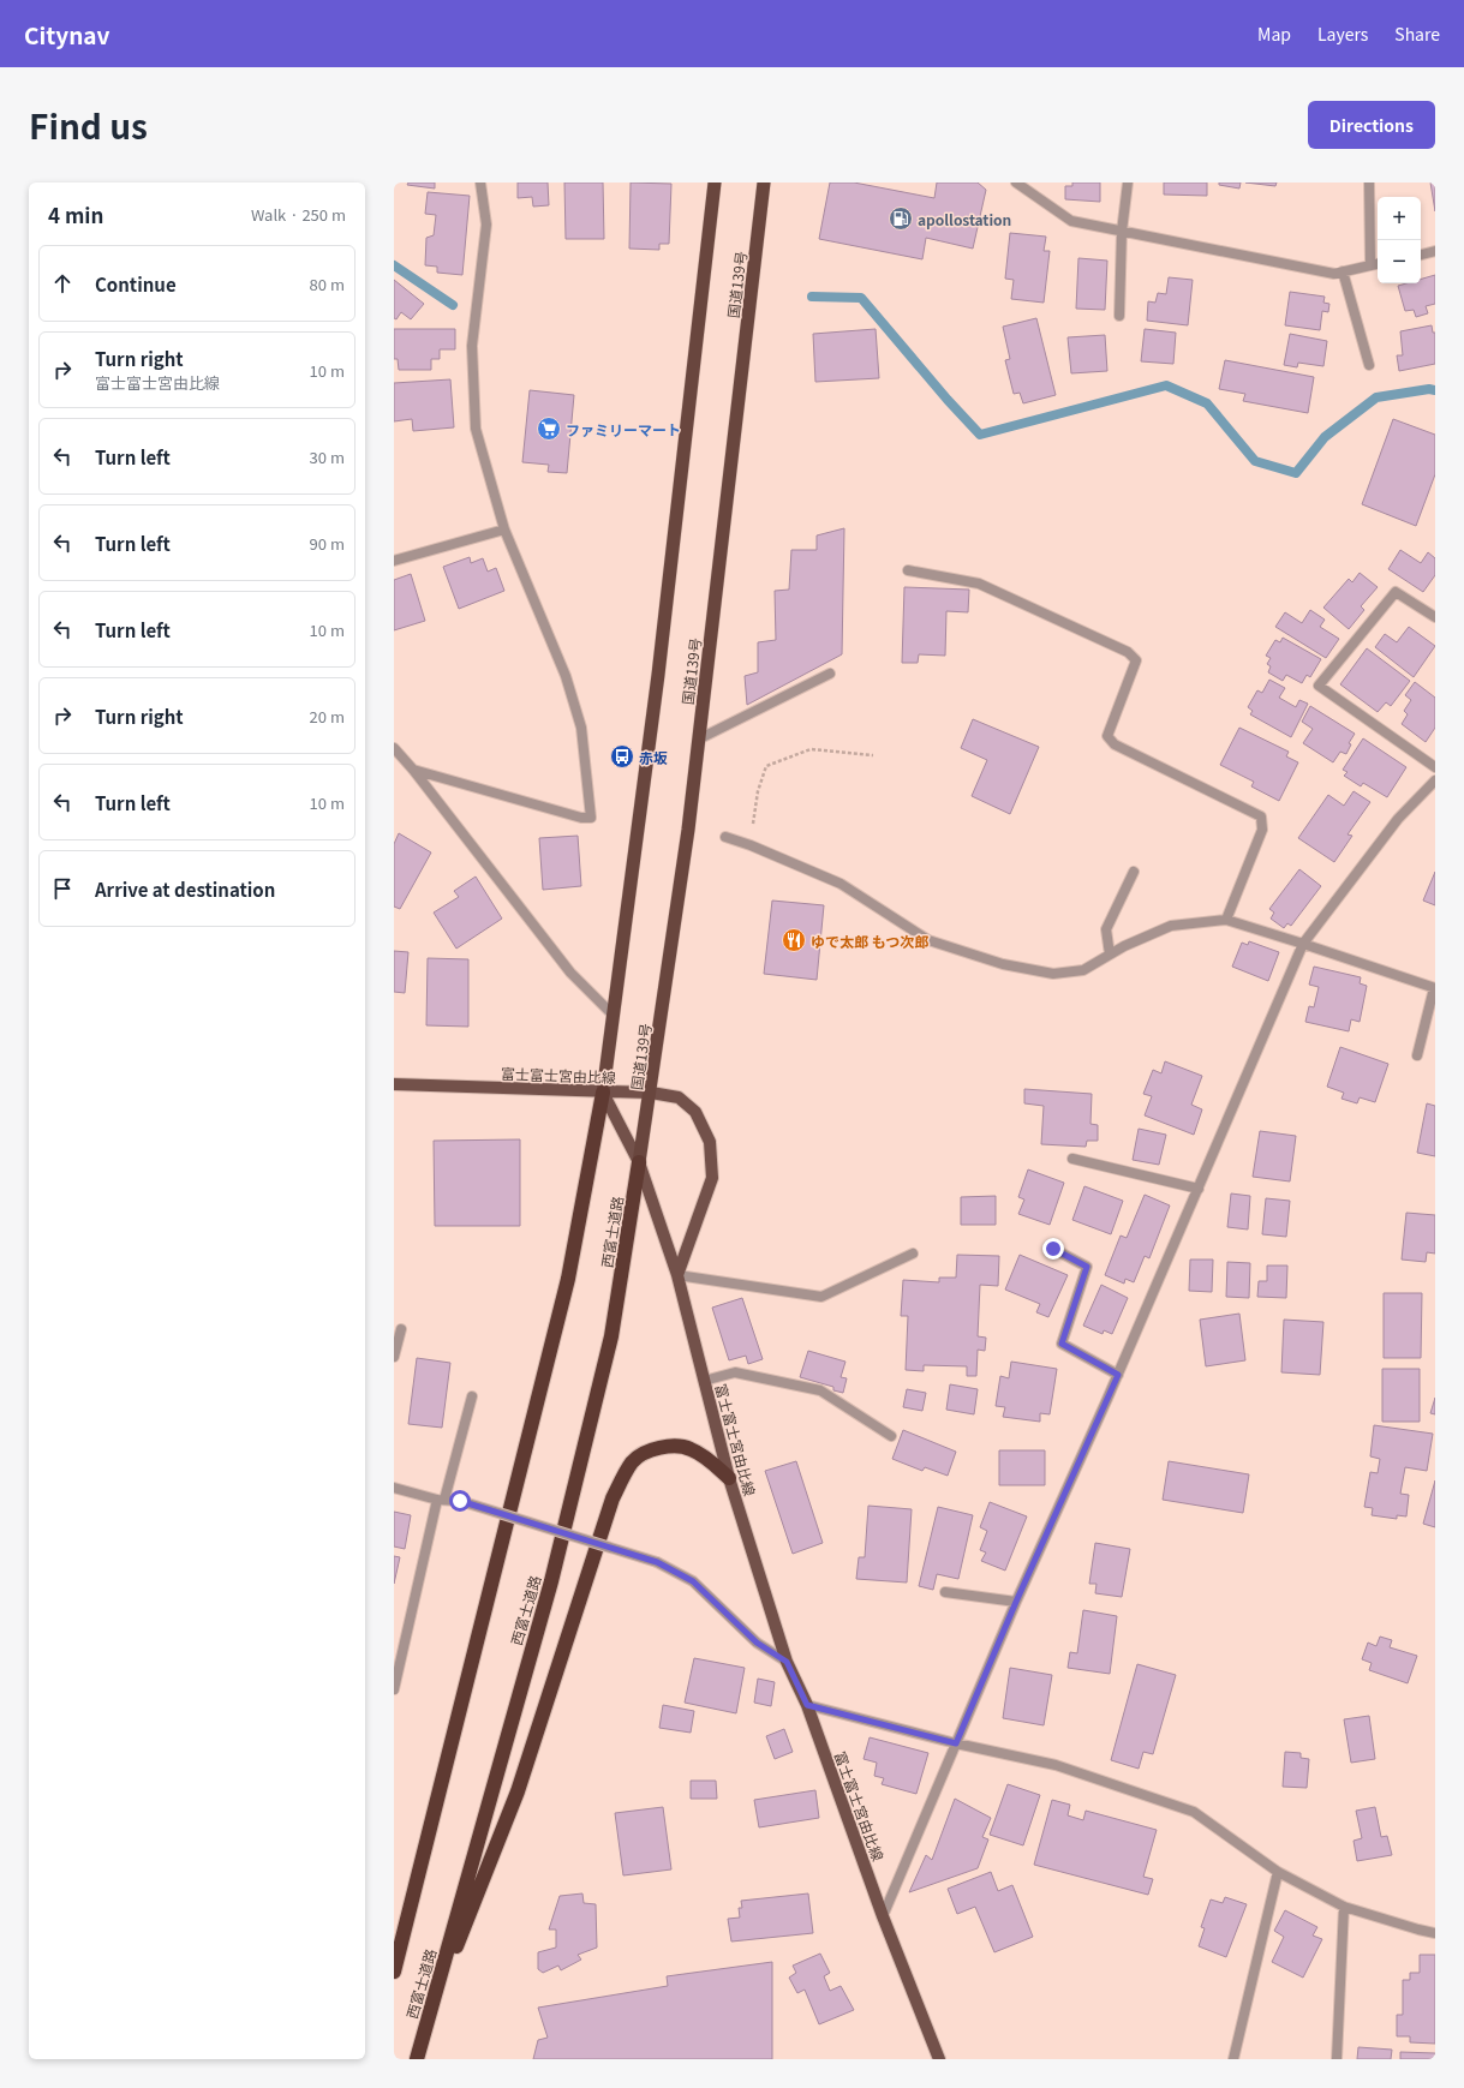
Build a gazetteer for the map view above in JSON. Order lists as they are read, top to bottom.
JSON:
{
  "streets": {
    "highway": ["国道139号", "西富士道路"],
    "main road": ["富士富士宮由比線"]
  },
  "crossings": [
    ["国道139号", "富士富士宮由比線"],
    ["国道139号", "西富士道路"],
    ["富士富士宮由比線", "西富士道路"]
  ],
  "places": {
    "fuel station": ["apollostation"],
    "supermarket": ["ファミリーマート"],
    "bus stop": ["赤坂"],
    "restaurant": ["ゆで太郎 もつ次郎"]
  },
  "page": {
    "header": "Citynav",
    "nav": ["Map", "Layers", "Share"],
    "title": "Find us",
    "buttons": "Directions",
    "heading": ["4 min", "Walk · 250 m"],
    "map_buttons": ["+", "−"],
    "list": [
      ["Continue", "80 m"],
      ["Turn right", "富士富士宮由比線", "10 m"],
      ["Turn left", "30 m"],
      ["Turn left", "90 m"],
      ["Turn left", "10 m"],
      ["Turn right", "20 m"],
      ["Turn left", "10 m"],
      "Arrive at destination"
    ]
  }
}
